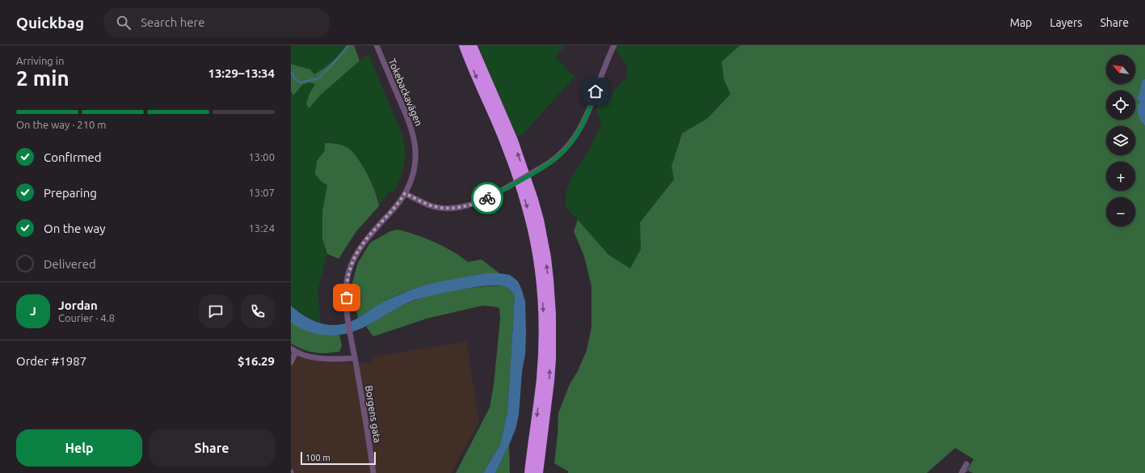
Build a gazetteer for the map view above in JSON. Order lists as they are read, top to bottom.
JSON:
{
  "streets": {
    "street": ["Tokebackavägen", "Borgens gata"]
  },
  "crossings": [
    ["Tokebackavägen", "Borgens gata"]
  ],
  "scale_bar": "100 m",
  "north": "top left",
  "page": {
    "header": "Quickbag",
    "search": "Search here",
    "nav": ["Map", "Layers", "Share"],
    "heading": ["2 min", "Arriving in", "13:29–13:34"],
    "panel": [
      "Jordan",
      "Courier · 4.8",
      "Order #1987",
      "$16.29"
    ],
    "map_buttons": ["+", "−"],
    "bar": "On the way · 210 m",
    "list": [
      ["Confirmed", "13:00"],
      ["Preparing", "13:07"],
      ["On the way", "13:24"],
      "Delivered"
    ],
    "round": "J",
    "buttons": ["Help", "Share"],
    "scale": "100 m"
  }
}
